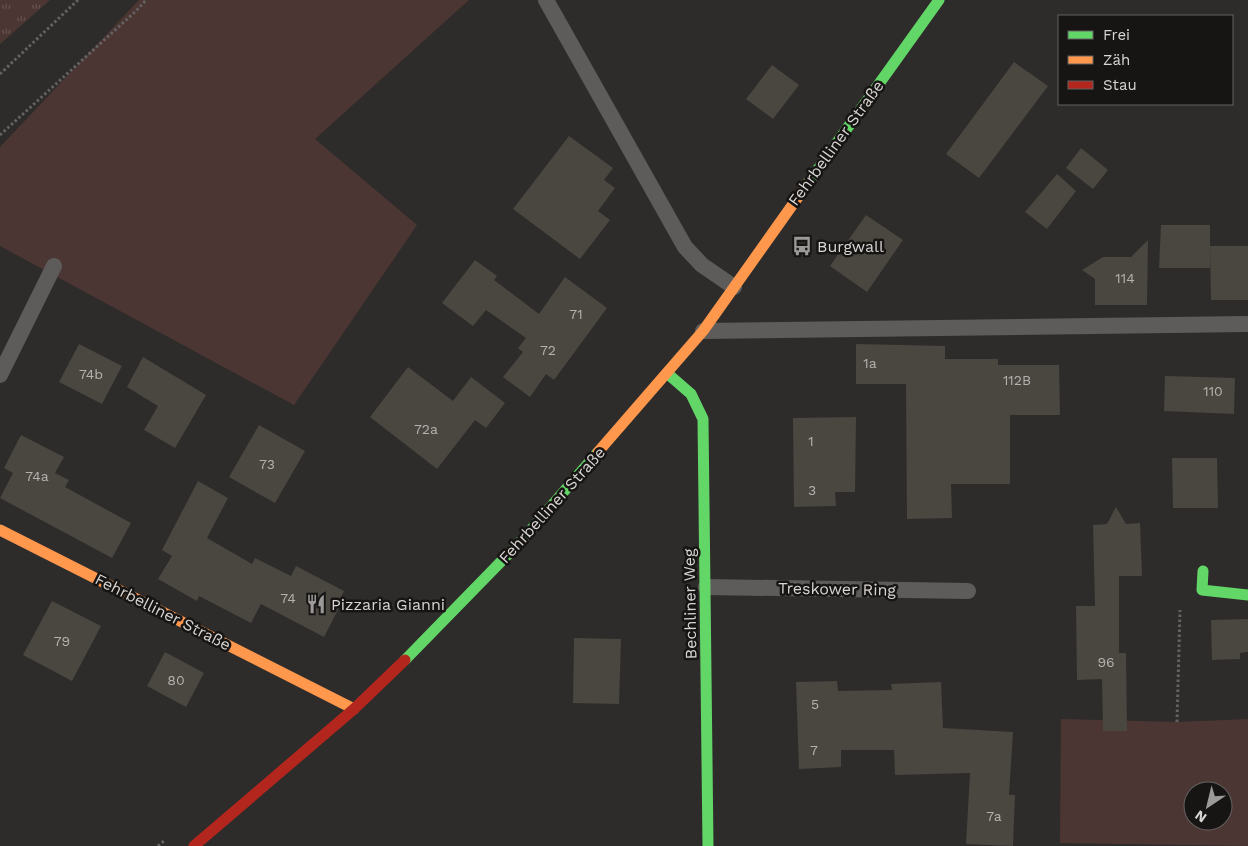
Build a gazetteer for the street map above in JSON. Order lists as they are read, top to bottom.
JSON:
{
  "streets": {
    "main road": ["Fehrbelliner Straße", "Bechliner Weg"],
    "lane": ["Treskower Ring"]
  },
  "crossings": [
    ["Fehrbelliner Straße", "Bechliner Weg"],
    ["Treskower Ring", "Bechliner Weg"]
  ],
  "places": {
    "bus stop": ["Burgwall"],
    "restaurant": ["Pizzaria Gianni"]
  },
  "house_numbers": [
    "114",
    "71",
    "72",
    "1a",
    "74b",
    "112B",
    "110",
    "72a",
    "1",
    "73",
    "74a",
    "3",
    "74",
    "79",
    "96",
    "80",
    "5",
    "7",
    "7a"
  ],
  "legend": ["Frei", "Zäh", "Stau"],
  "north": "bottom left"
}
